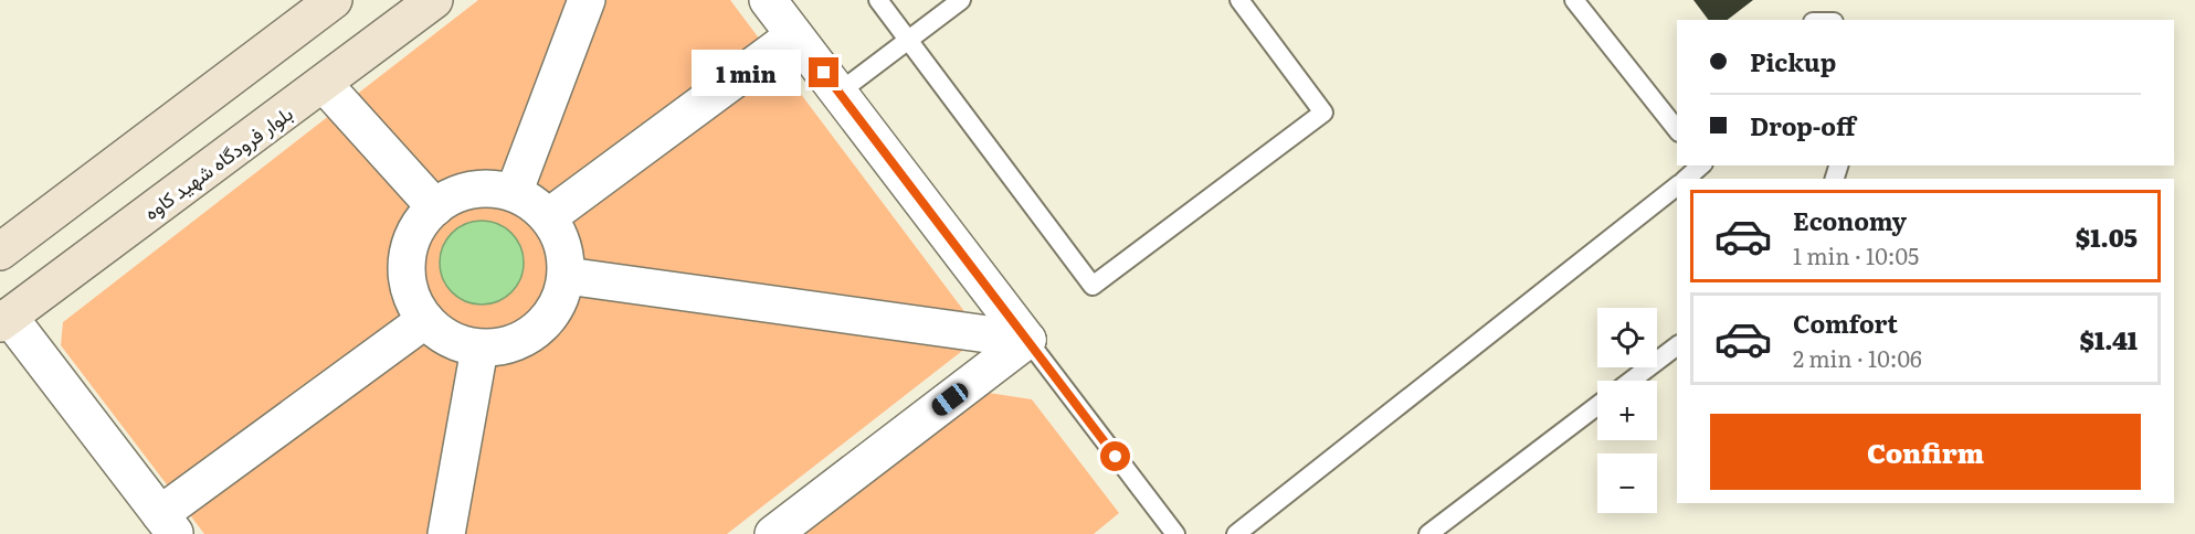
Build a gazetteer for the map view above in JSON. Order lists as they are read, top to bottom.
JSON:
{
  "streets": {
    "main road": ["بلوار فرودگاه شهید کاوه"]
  },
  "page": {
    "banner": ["Pickup", "Drop-off"],
    "bubble": "1 min",
    "list": [
      {
        "name": "Economy",
        "note": "1 min · 10:05",
        "value": "$1.05"
      },
      {
        "name": "Comfort",
        "note": "2 min · 10:06",
        "value": "$1.41"
      }
    ],
    "map_buttons": ["+", "−"],
    "buttons": "Confirm"
  }
}
